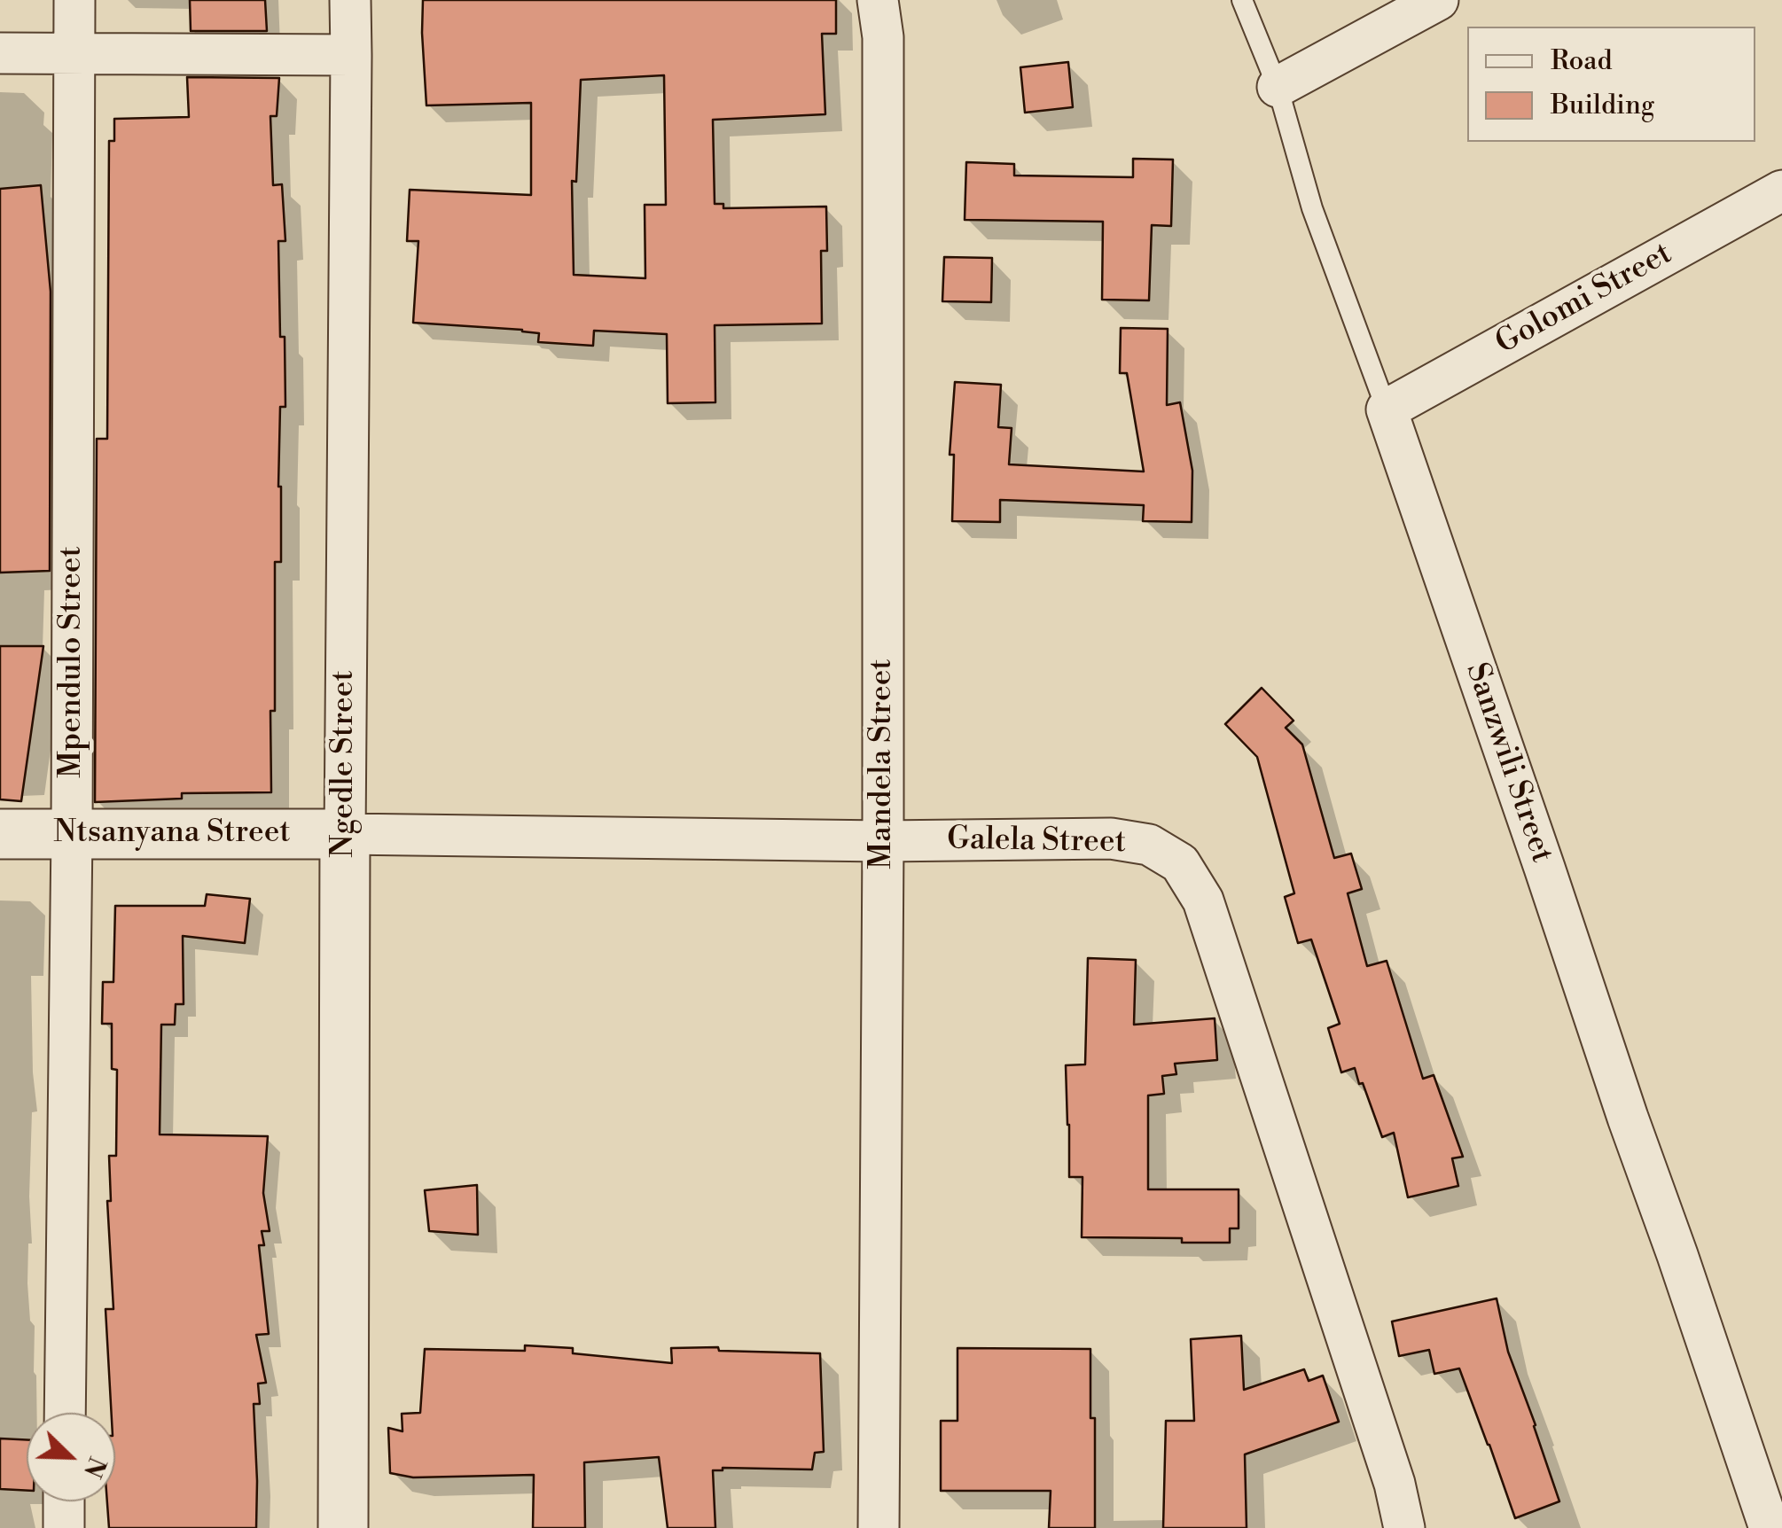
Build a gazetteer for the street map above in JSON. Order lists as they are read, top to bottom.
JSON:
{
  "streets": {
    "street": [
      "Golomi Street",
      "Mpendulo Street",
      "Sanzwili Street",
      "Ngedle Street",
      "Mandela Street",
      "Ntsanyana Street",
      "Galela Street"
    ]
  },
  "crossings": [
    ["Golomi Street", "Sanzwili Street"],
    ["Mpendulo Street", "Ntsanyana Street"],
    ["Ngedle Street", "Ntsanyana Street"],
    ["Ngedle Street", "Galela Street"],
    ["Mandela Street", "Galela Street"],
    ["Ntsanyana Street", "Galela Street"]
  ],
  "legend": ["Road", "Building"],
  "north": "bottom right"
}
